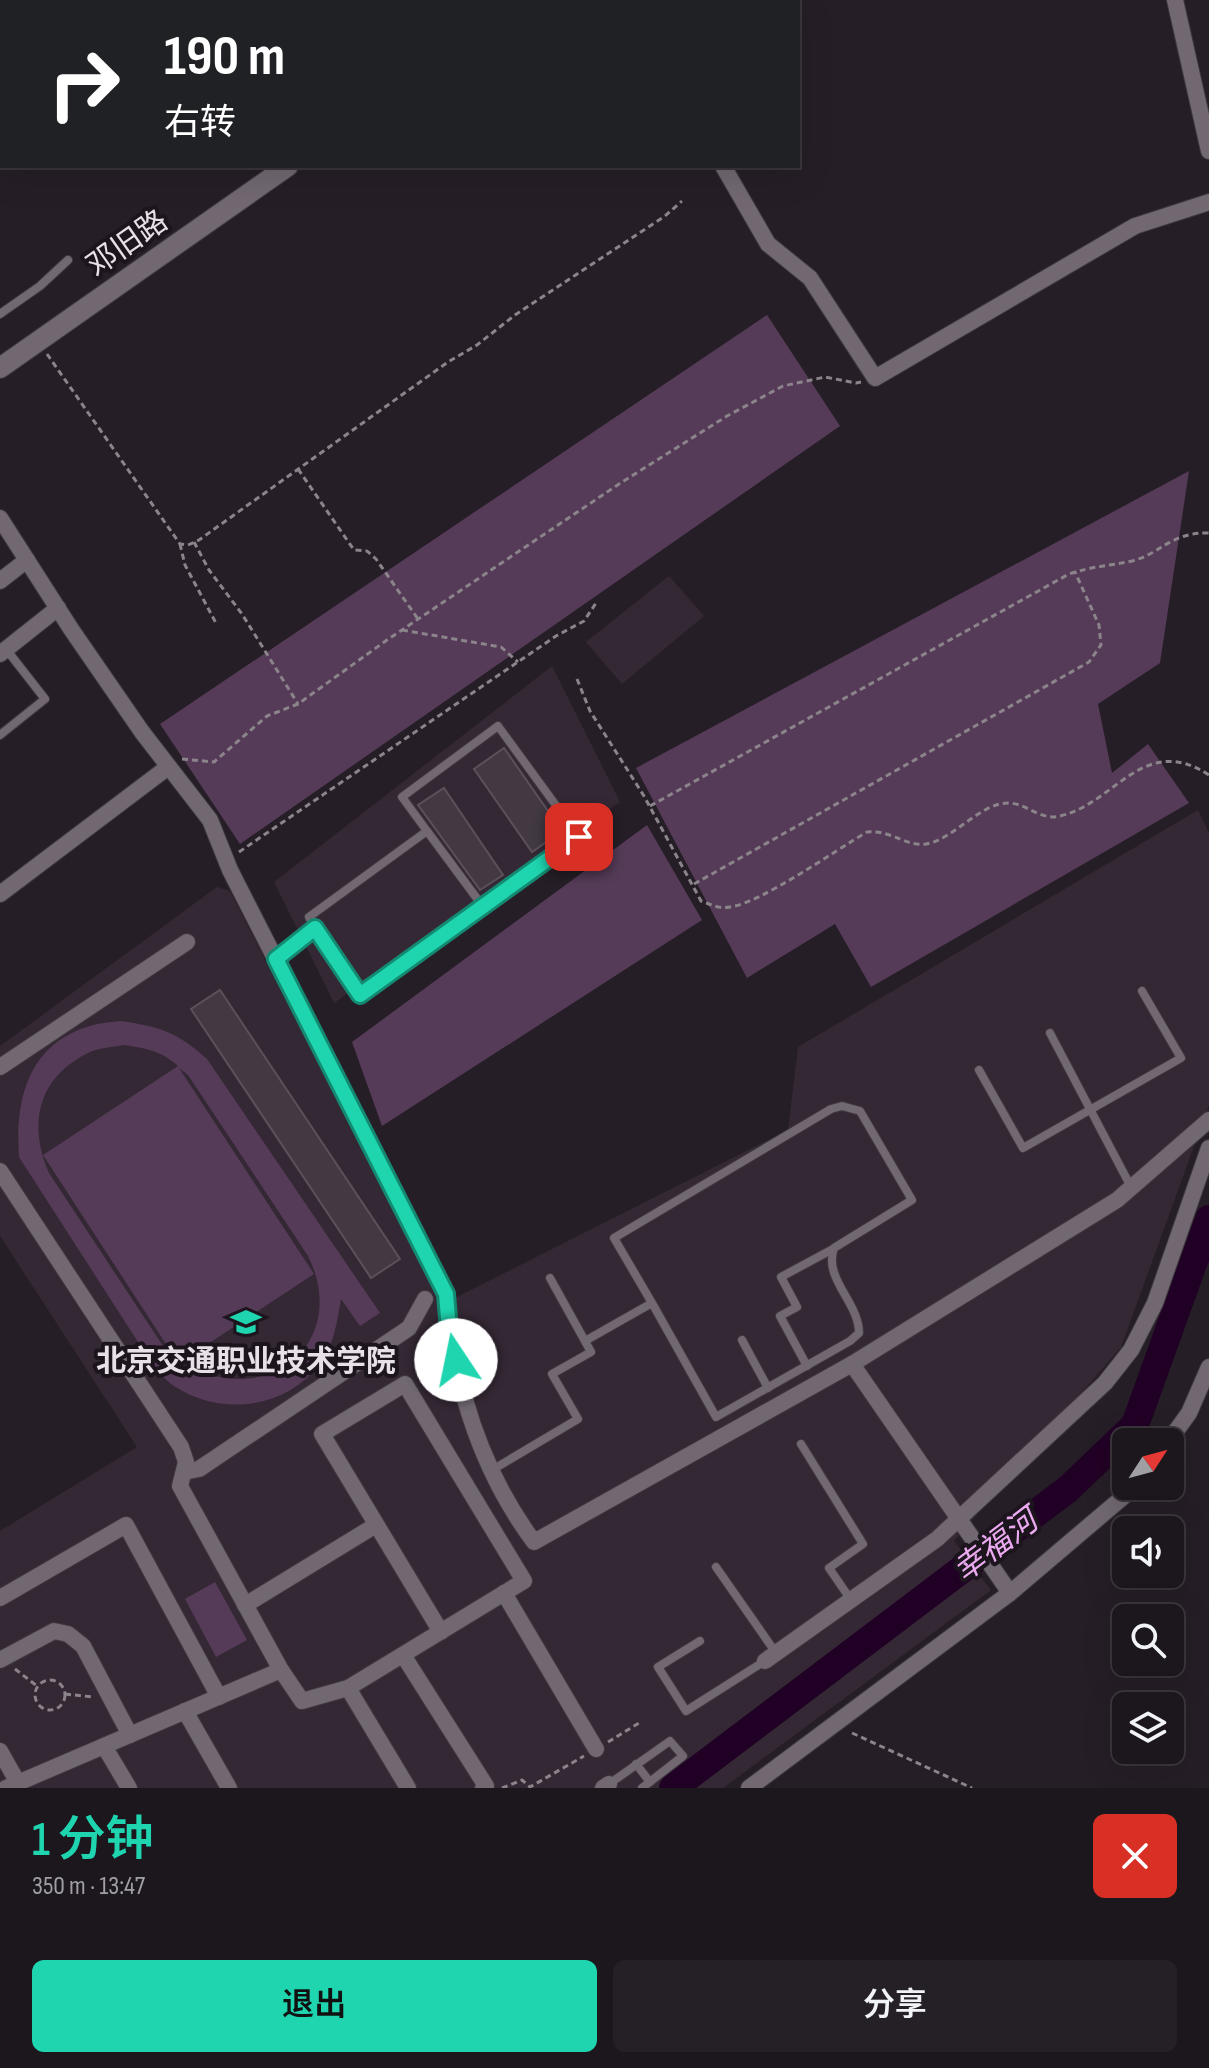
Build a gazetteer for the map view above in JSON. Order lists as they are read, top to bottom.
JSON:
{
  "streets": {
    "street": ["邓旧路"]
  },
  "water": ["幸福河"],
  "places": {
    "school or university": ["北京交通职业技术学院"]
  },
  "north": "top right",
  "page": {
    "turn": ["190 m", "右转"],
    "heading": ["1 分钟", "350 m · 13:47"],
    "buttons": ["退出", "分享"]
  }
}
